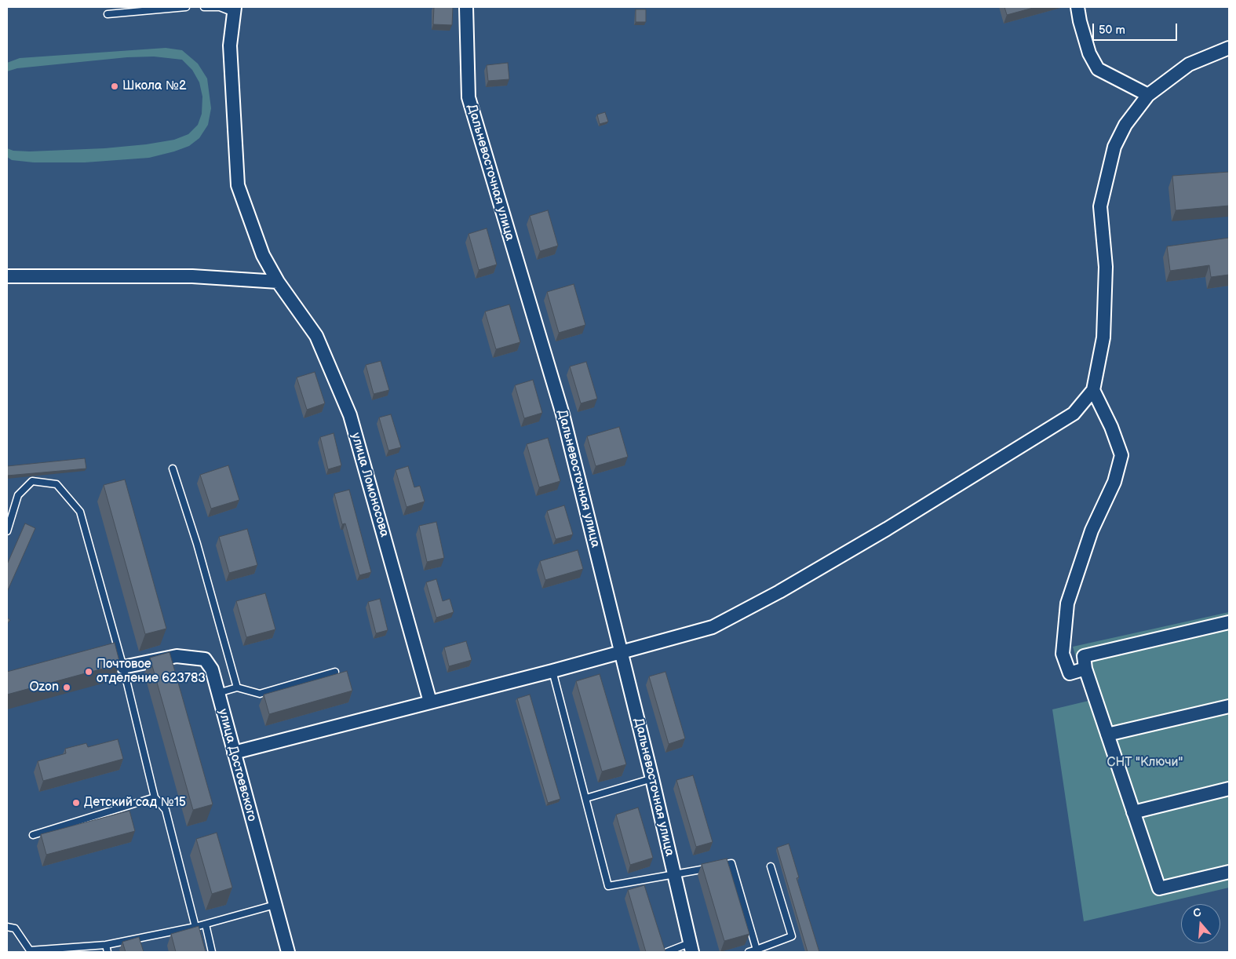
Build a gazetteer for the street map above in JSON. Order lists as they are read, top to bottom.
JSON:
{
  "streets": {
    "street": ["Дальневосточная улица", "улица Ломоносова", "улица Достоевского"]
  },
  "parks": ["СНТ \"Ключи\""],
  "places": [
    "Школа №2",
    "Почтовое отделение 623783",
    "Ozon",
    "Детский сад №15"
  ],
  "scale_bar": "50 m",
  "north": "top"
}
